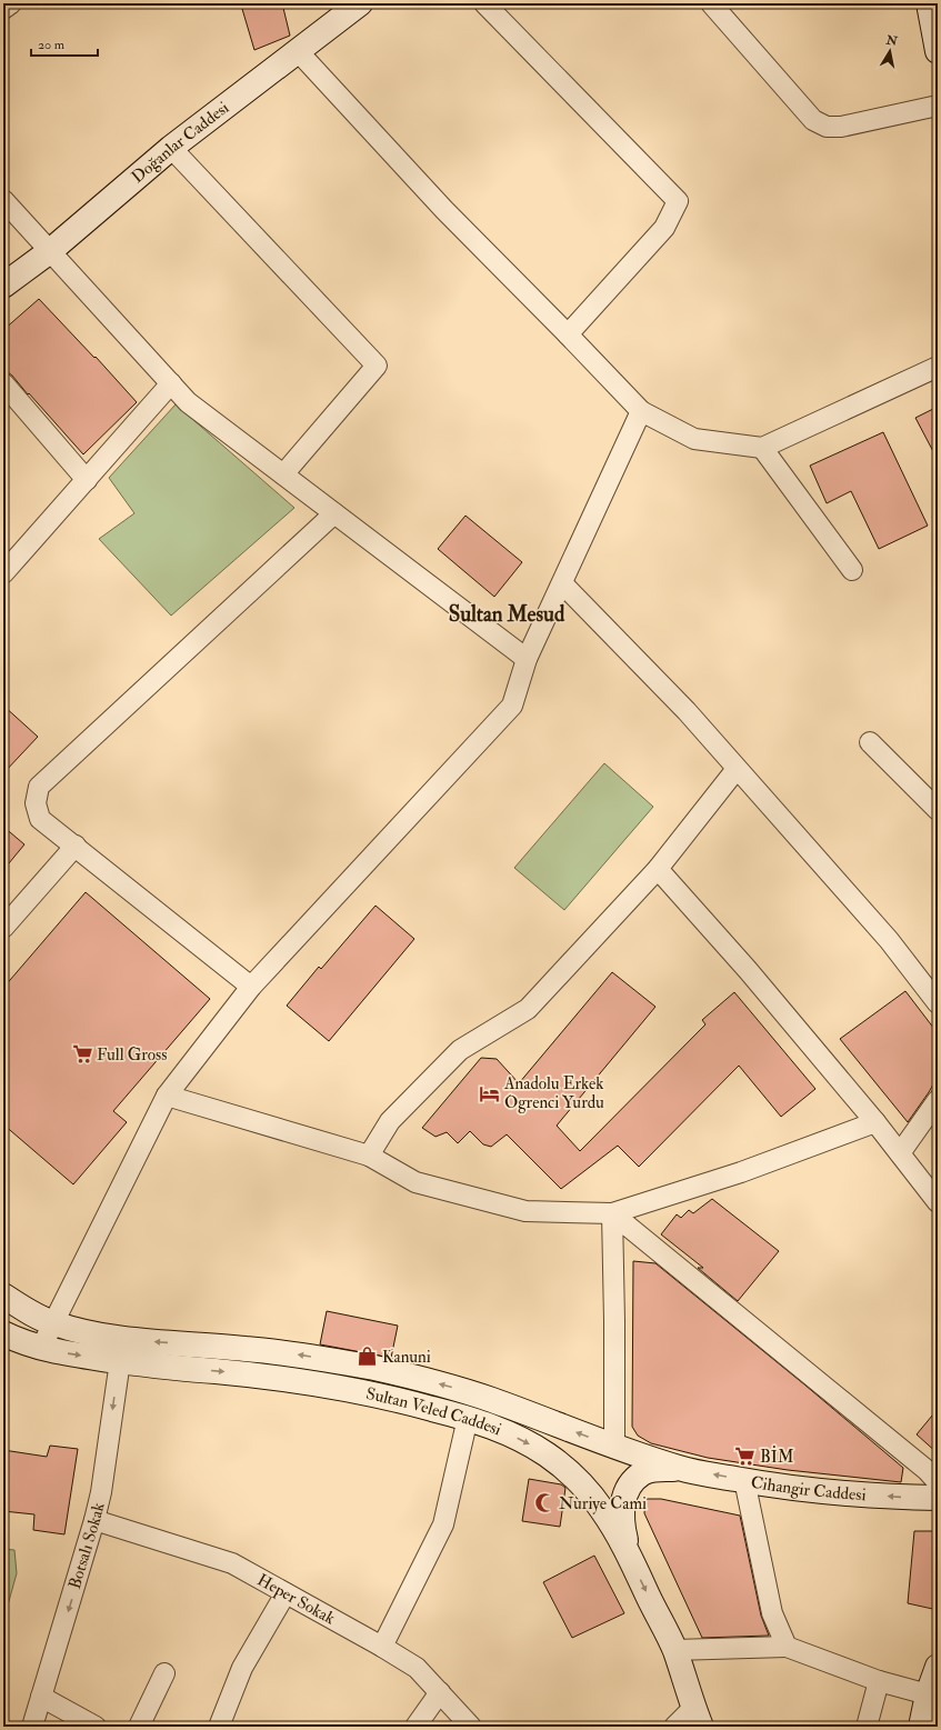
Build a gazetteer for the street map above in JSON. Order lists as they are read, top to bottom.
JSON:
{
  "streets": {
    "main road": ["Doğanlar Caddesi", "Sultan Veled Caddesi", "Cihangir Caddesi"],
    "street": ["Botsalı Sokak", "Heper Sokak"]
  },
  "crossings": [
    ["Sultan Veled Caddesi", "Cihangir Caddesi"],
    ["Sultan Veled Caddesi", "Botsalı Sokak"],
    ["Botsalı Sokak", "Heper Sokak"]
  ],
  "one_way": ["Cihangir Caddesi", "Botsalı Sokak"],
  "districts": ["Sultan Mesud"],
  "places": {
    "supermarket": ["Full Gross", "BİM"],
    "hotel": ["Anadolu Erkek Ogrenci Yurdu"],
    "shop": ["Kanuni"],
    "mosque": ["Nuriye Cami"]
  },
  "scale_bar": "20 m",
  "north": "top"
}
